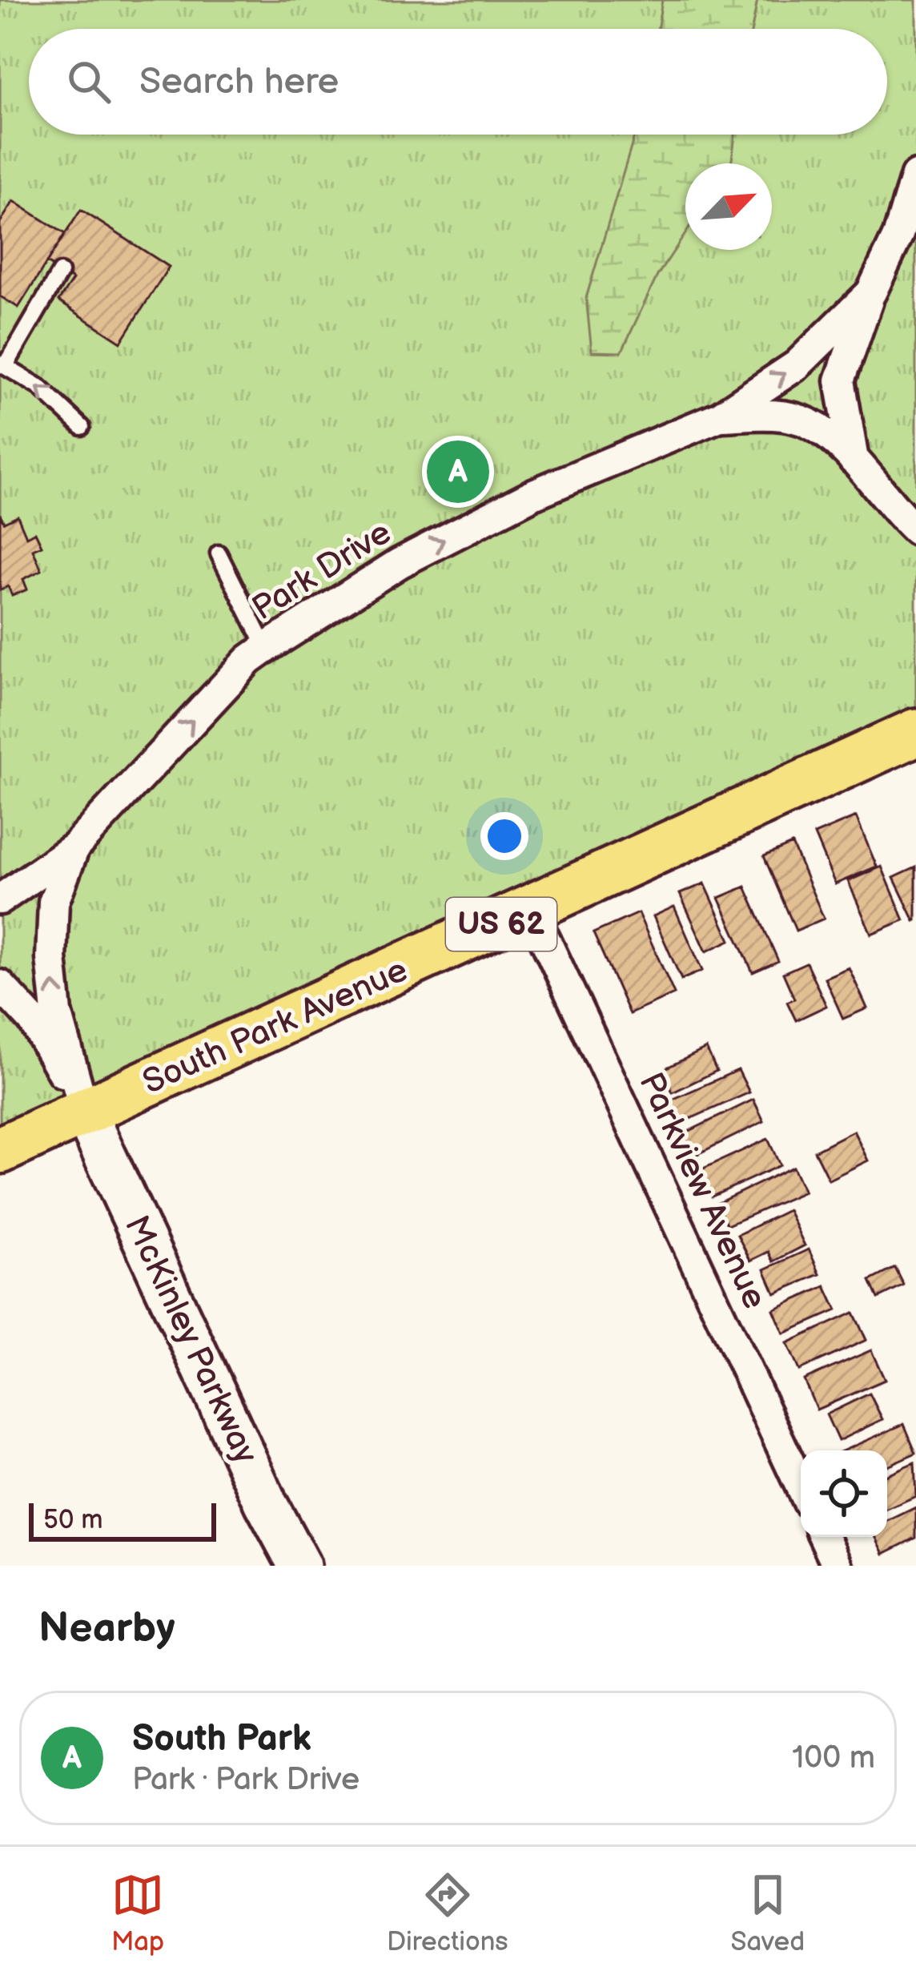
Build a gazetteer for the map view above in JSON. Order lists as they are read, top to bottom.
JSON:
{
  "streets": {
    "main road": ["US 62", "South Park Avenue"],
    "street": ["Park Drive", "Parkview Avenue", "McKinley Parkway"]
  },
  "crossings": [
    ["Park Drive", "South Park Avenue"],
    ["Park Drive", "McKinley Parkway"],
    ["South Park Avenue", "Parkview Avenue"],
    ["South Park Avenue", "McKinley Parkway"]
  ],
  "one_way": ["Park Drive"],
  "scale_bar": "50 m",
  "north": "top right",
  "page": {
    "search": "Search here",
    "pins": "A",
    "scale": "50 m",
    "heading": "Nearby",
    "list": [
      {
        "mark": "A",
        "name": "South Park",
        "note": "Park · Park Drive",
        "value": "100 m"
      }
    ],
    "nav": ["Map", "Directions", "Saved"]
  }
}
